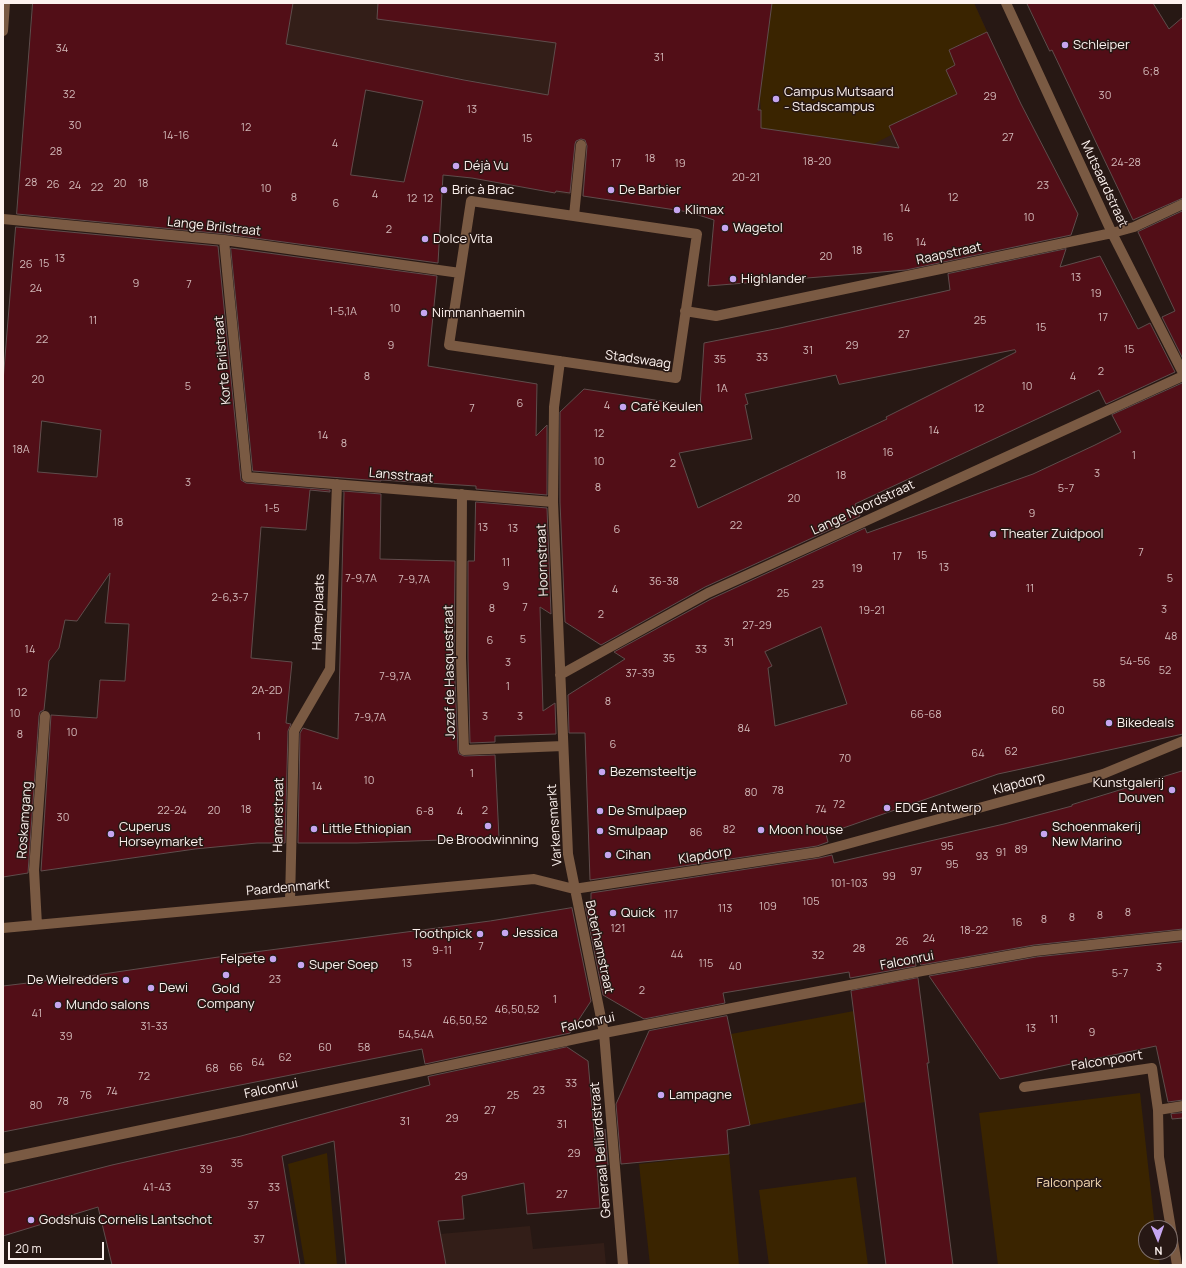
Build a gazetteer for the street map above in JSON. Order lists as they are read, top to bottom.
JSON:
{
  "streets": {
    "street": [
      "Mutsaardstraat",
      "Lange Brilstraat",
      "Raapstraat",
      "Korte Brilstraat",
      "Stadswaag",
      "Lansstraat",
      "Lange Noordstraat",
      "Hoornstraat",
      "Hamerplaats",
      "Jozef de Hasquestraat",
      "Klapdorp",
      "Hamerstraat",
      "Roskamgang",
      "Varkensmarkt",
      "Paardenmarkt",
      "Boterhamstraat",
      "Falconrui",
      "Falconpoort",
      "Generaal Belliardstraat"
    ]
  },
  "crossings": [
    ["Mutsaardstraat", "Raapstraat"],
    ["Lange Brilstraat", "Korte Brilstraat"],
    ["Lange Brilstraat", "Stadswaag"],
    ["Raapstraat", "Stadswaag"],
    ["Korte Brilstraat", "Lansstraat"],
    ["Stadswaag", "Hoornstraat"],
    ["Lansstraat", "Hoornstraat"],
    ["Lansstraat", "Hamerplaats"],
    ["Lansstraat", "Jozef de Hasquestraat"],
    ["Lange Noordstraat", "Hoornstraat"],
    ["Hoornstraat", "Jozef de Hasquestraat"],
    ["Hoornstraat", "Varkensmarkt"],
    ["Hamerplaats", "Hamerstraat"],
    ["Klapdorp", "Varkensmarkt"],
    ["Klapdorp", "Paardenmarkt"],
    ["Klapdorp", "Boterhamstraat"],
    ["Hamerstraat", "Paardenmarkt"],
    ["Roskamgang", "Paardenmarkt"],
    ["Varkensmarkt", "Paardenmarkt"],
    ["Varkensmarkt", "Boterhamstraat"],
    ["Paardenmarkt", "Boterhamstraat"],
    ["Boterhamstraat", "Falconrui"],
    ["Boterhamstraat", "Generaal Belliardstraat"],
    ["Falconrui", "Generaal Belliardstraat"]
  ],
  "parks": ["Falconpark"],
  "places": [
    "Schleiper",
    "Campus Mutsaard - Stadscampus",
    "Déjà Vu",
    "Bric à Brac",
    "De Barbier",
    "Klimax",
    "Wagetol",
    "Dolce Vita",
    "Highlander",
    "Nimmanhaemin",
    "Café Keulen",
    "Theater Zuidpool",
    "Bikedeals",
    "Bezemsteeltje",
    "Kunstgalerij Douven",
    "EDGE Antwerp",
    "De Smulpaep",
    "De Broodwinning",
    "Little Ethiopian",
    "Moon house",
    "Smulpaap",
    "Cuperus Horseymarket",
    "Schoenmakerij New Marino",
    "Cihan",
    "Quick",
    "Jessica",
    "Toothpick",
    "Felpete",
    "Super Soep",
    "Gold Company",
    "De Wielredders",
    "Dewi",
    "Mundo salons",
    "Lampagne",
    "Godshuis Cornelis Lantschot"
  ],
  "house_numbers": [
    "34",
    "31",
    "6;8",
    "32",
    "30",
    "29",
    "13",
    "30",
    "12",
    "14-16",
    "27",
    "15",
    "4",
    "28",
    "18",
    "18-20",
    "24-28",
    "17",
    "19",
    "20-21",
    "28",
    "20",
    "18",
    "26",
    "24",
    "23",
    "22",
    "10",
    "4",
    "8",
    "12",
    "12",
    "12",
    "6",
    "14",
    "10",
    "2",
    "16",
    "14",
    "18",
    "20",
    "13",
    "15",
    "26",
    "13",
    "9",
    "7",
    "24",
    "19",
    "10",
    "1-5,1A",
    "17",
    "11",
    "25",
    "15",
    "27",
    "22",
    "9",
    "29",
    "15",
    "31",
    "33",
    "35",
    "2",
    "8",
    "4",
    "20",
    "5",
    "10",
    "1A",
    "6",
    "4",
    "7",
    "12",
    "14",
    "12",
    "14",
    "8",
    "18A",
    "16",
    "1",
    "10",
    "2",
    "3",
    "18",
    "3",
    "8",
    "5-7",
    "20",
    "1-5",
    "9",
    "18",
    "22",
    "13",
    "13",
    "6",
    "7",
    "15",
    "17",
    "11",
    "13",
    "19",
    "7-9,7A",
    "5",
    "7-9,7A",
    "36-38",
    "23",
    "9",
    "11",
    "4",
    "25",
    "2-6,3-7",
    "7",
    "8",
    "3",
    "19-21",
    "2",
    "27-29",
    "48",
    "5",
    "6",
    "31",
    "14",
    "33",
    "35",
    "54-56",
    "3",
    "52",
    "37-39",
    "7-9,7A",
    "58",
    "1",
    "2A-2D",
    "12",
    "8",
    "60",
    "10",
    "66-68",
    "3",
    "3",
    "7-9,7A",
    "84",
    "10",
    "8",
    "1",
    "6",
    "62",
    "64",
    "70",
    "1",
    "10",
    "14",
    "78",
    "80",
    "72",
    "18",
    "74",
    "22-24",
    "20",
    "2",
    "6-8",
    "4",
    "30",
    "82",
    "86",
    "95",
    "89",
    "91",
    "93",
    "95",
    "97",
    "99",
    "101-103",
    "105",
    "109",
    "113",
    "8",
    "117",
    "8",
    "8",
    "8",
    "16",
    "121",
    "18-22",
    "24",
    "26",
    "7",
    "28",
    "9-11",
    "44",
    "32",
    "13",
    "115",
    "40",
    "3",
    "5-7",
    "23",
    "2",
    "1",
    "46,50,52",
    "41",
    "11",
    "46,50,52",
    "31-33",
    "13",
    "9",
    "54,54A",
    "39",
    "60",
    "58",
    "62",
    "64",
    "66",
    "68",
    "72",
    "33",
    "23",
    "74",
    "76",
    "25",
    "78",
    "80",
    "27",
    "29",
    "31",
    "31",
    "29",
    "35",
    "39",
    "29",
    "41-43",
    "33",
    "27",
    "37",
    "37"
  ],
  "scale_bar": "20 m",
  "north": "bottom"
}
